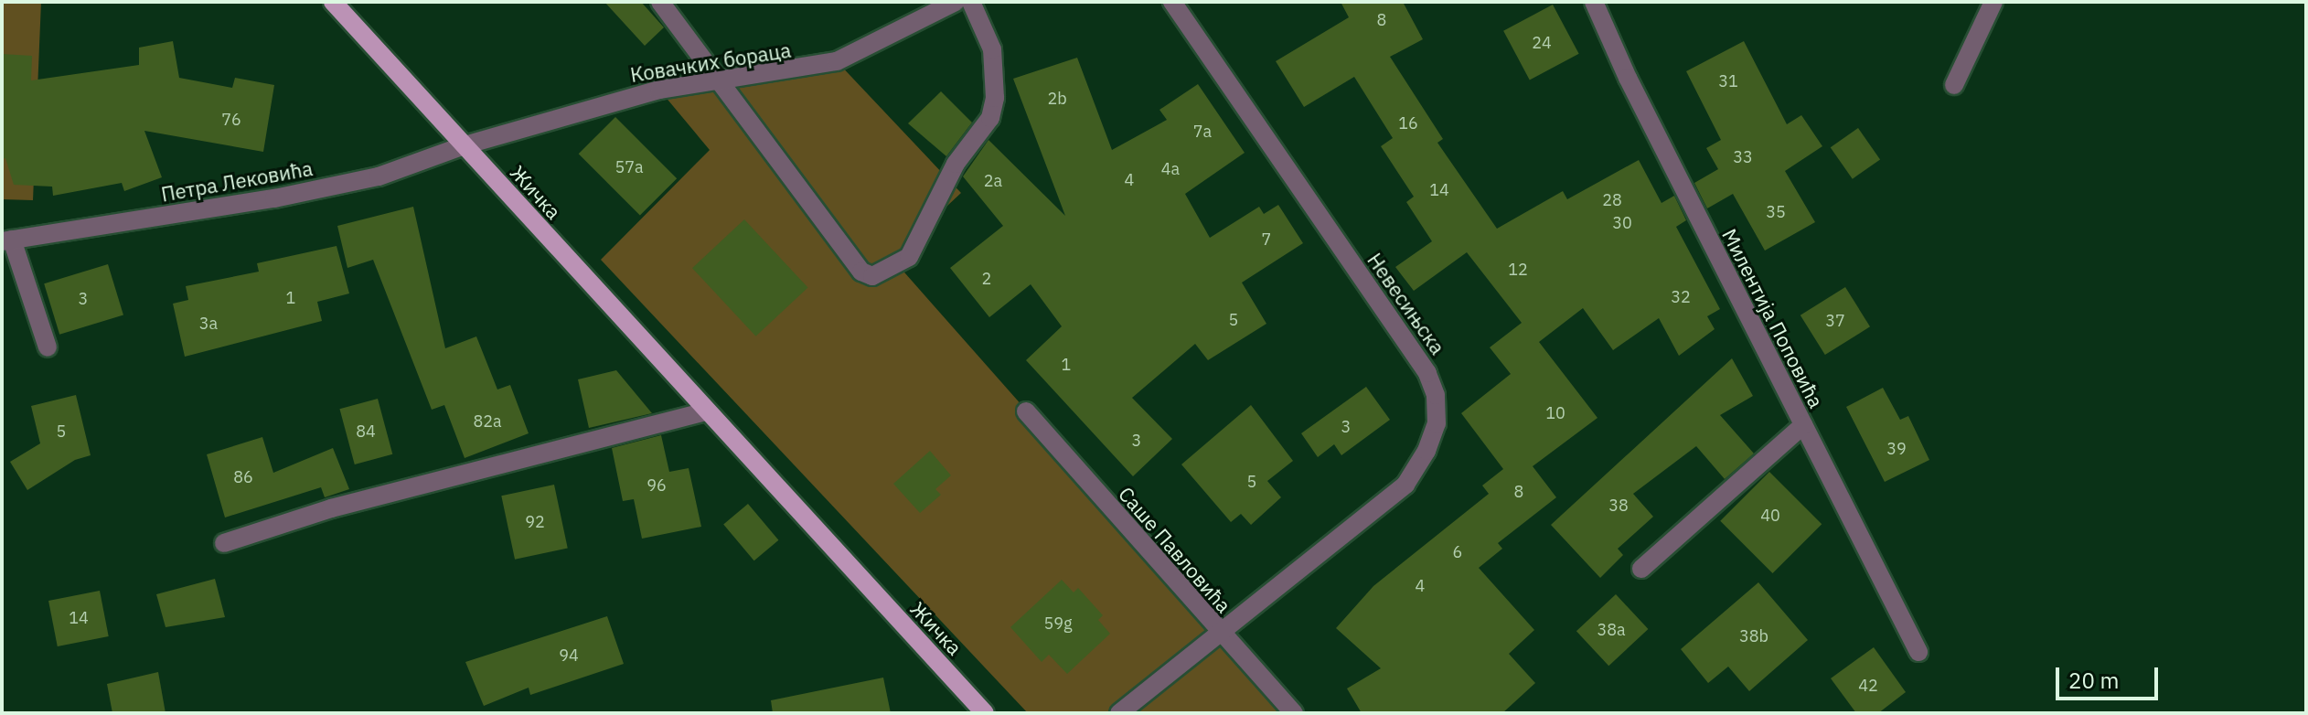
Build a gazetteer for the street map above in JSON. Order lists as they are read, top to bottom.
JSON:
{
  "streets": {
    "main road": ["Жичка"],
    "street": [
      "Ковачких бораца",
      "Петра Лековића",
      "Невесињска",
      "Милентија Поповића",
      "Саше Павловића"
    ]
  },
  "crossings": [
    ["Ковачких бораца", "Петра Лековића"],
    ["Ковачких бораца", "Жичка"],
    ["Петра Лековића", "Жичка"],
    ["Невесињска", "Саше Павловића"]
  ],
  "house_numbers": [
    "8",
    "24",
    "31",
    "2b",
    "76",
    "16",
    "7a",
    "33",
    "57a",
    "4a",
    "4",
    "2a",
    "14",
    "28",
    "35",
    "30",
    "7",
    "12",
    "2",
    "32",
    "1",
    "3",
    "5",
    "37",
    "3a",
    "1",
    "10",
    "82a",
    "3",
    "5",
    "84",
    "3",
    "39",
    "86",
    "5",
    "96",
    "8",
    "38",
    "40",
    "92",
    "6",
    "4",
    "14",
    "59g",
    "38a",
    "38b",
    "94",
    "42"
  ],
  "scale_bar": "20 m"
}
